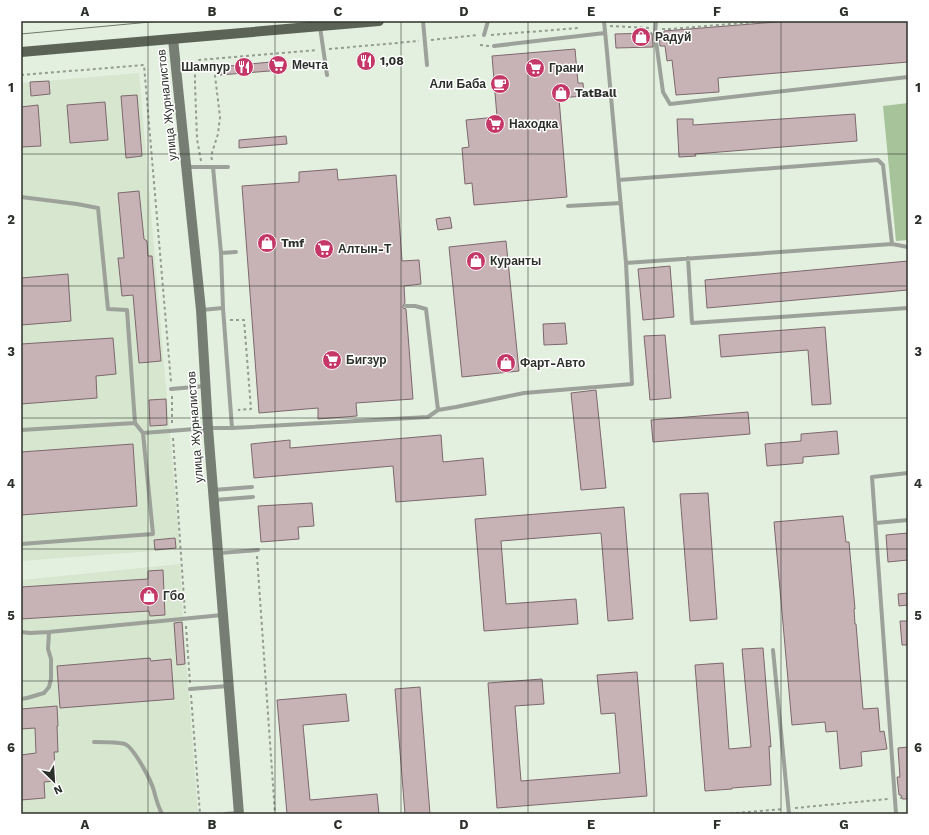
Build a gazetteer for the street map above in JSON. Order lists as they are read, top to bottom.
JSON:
{
  "streets": {
    "street": ["улица Журналистов"]
  },
  "places": {
    "shop": [
      "Радуй",
      "TatBall",
      "Tmf",
      "Куранты",
      "Фарт-Авто",
      "Гбо"
    ],
    "restaurant": ["1,08", "Шампур"],
    "supermarket": [
      "Мечта",
      "Грани",
      "Находка",
      "Алтын-Т",
      "Бигзур"
    ],
    "cafe": ["Али Баба"]
  },
  "north": "bottom right",
  "grid": {
    "columns": [
      "A",
      "B",
      "C",
      "D",
      "E",
      "F",
      "G"
    ],
    "rows": [
      "1",
      "2",
      "3",
      "4",
      "5",
      "6"
    ]
  }
}
